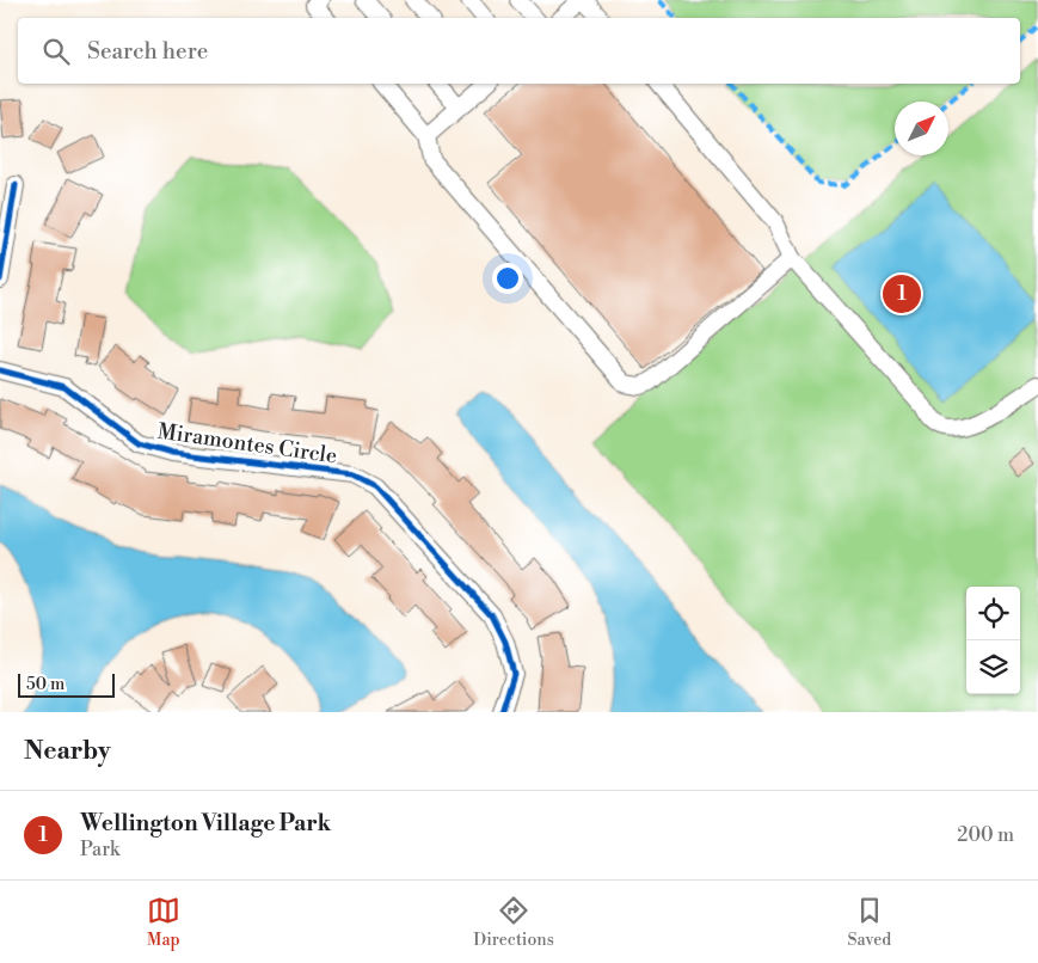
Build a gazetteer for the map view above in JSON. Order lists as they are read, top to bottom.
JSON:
{
  "streets": {
    "street": ["Miramontes Circle"]
  },
  "scale_bar": "50 m",
  "north": "top right",
  "page": {
    "search": "Search here",
    "pins": "1",
    "scale": "50 m",
    "heading": "Nearby",
    "list": [
      {
        "mark": "1",
        "name": "Wellington Village Park",
        "note": "Park",
        "value": "200 m"
      }
    ],
    "nav": ["Map", "Directions", "Saved"]
  }
}
